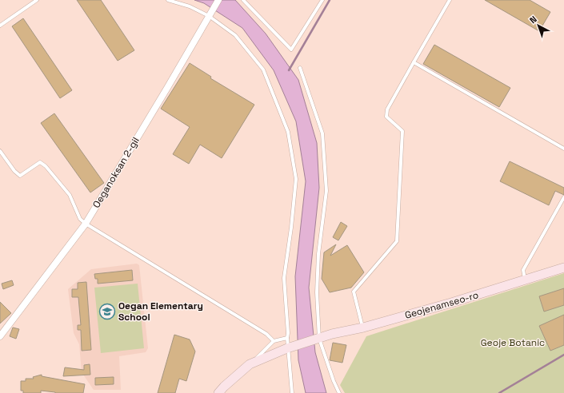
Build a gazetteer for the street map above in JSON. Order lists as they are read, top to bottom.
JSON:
{
  "streets": {
    "main road": ["Geojenamseo-ro"],
    "street": ["Oeganoksan 2-gil"]
  },
  "parks": ["Geoje Botanic"],
  "places": {
    "school or university": ["Oegan Elementary School"]
  },
  "north": "top left"
}
